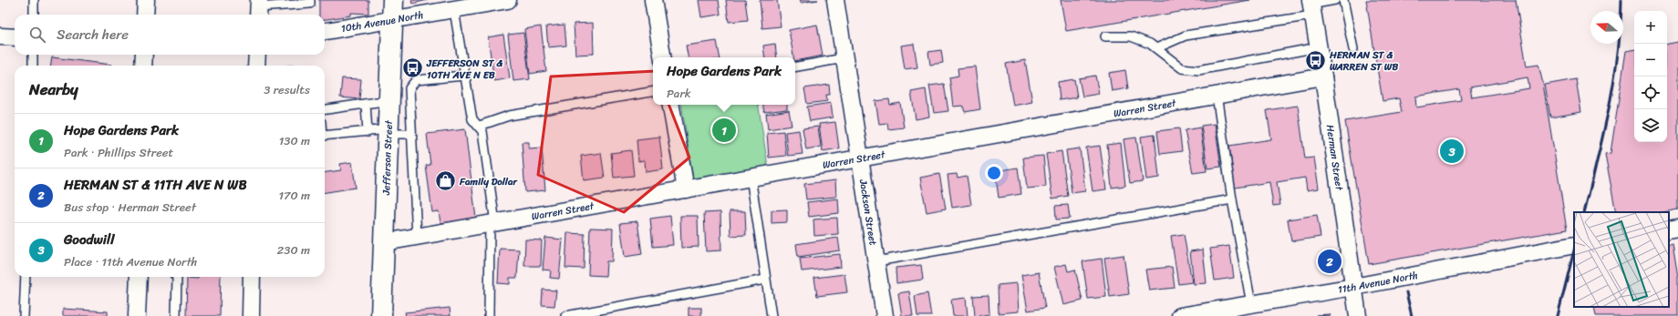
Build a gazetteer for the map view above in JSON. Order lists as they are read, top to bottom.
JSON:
{
  "streets": {
    "main road": ["Jefferson Street"],
    "street": [
      "10th Avenue North",
      "Warren Street",
      "Herman Street",
      "Jackson Street",
      "11th Avenue North"
    ]
  },
  "crossings": [
    ["10th Avenue North", "Jefferson Street"],
    ["Warren Street", "Herman Street"],
    ["Warren Street", "Jefferson Street"],
    ["Warren Street", "Jackson Street"],
    ["Herman Street", "11th Avenue North"]
  ],
  "places": {
    "bus stop": ["HERMAN ST & WARREN ST WB", "JEFFERSON ST & 10TH AVE N EB"],
    "shop": ["Family Dollar"]
  },
  "north": "left",
  "page": {
    "map_buttons": ["+", "−"],
    "search": "Search here",
    "popup": ["Hope Gardens Park", "Park"],
    "heading": ["Nearby", "3 results"],
    "list": [
      {
        "mark": "1",
        "name": "Hope Gardens Park",
        "note": "Park · Phillips Street",
        "value": "130 m"
      },
      {
        "mark": "2",
        "name": "HERMAN ST & 11TH AVE N WB",
        "note": "Bus stop · Herman Street",
        "value": "170 m"
      },
      {
        "mark": "3",
        "name": "Goodwill",
        "note": "Place · 11th Avenue North",
        "value": "230 m"
      }
    ],
    "pins": ["1", "3", "2"]
  }
}
